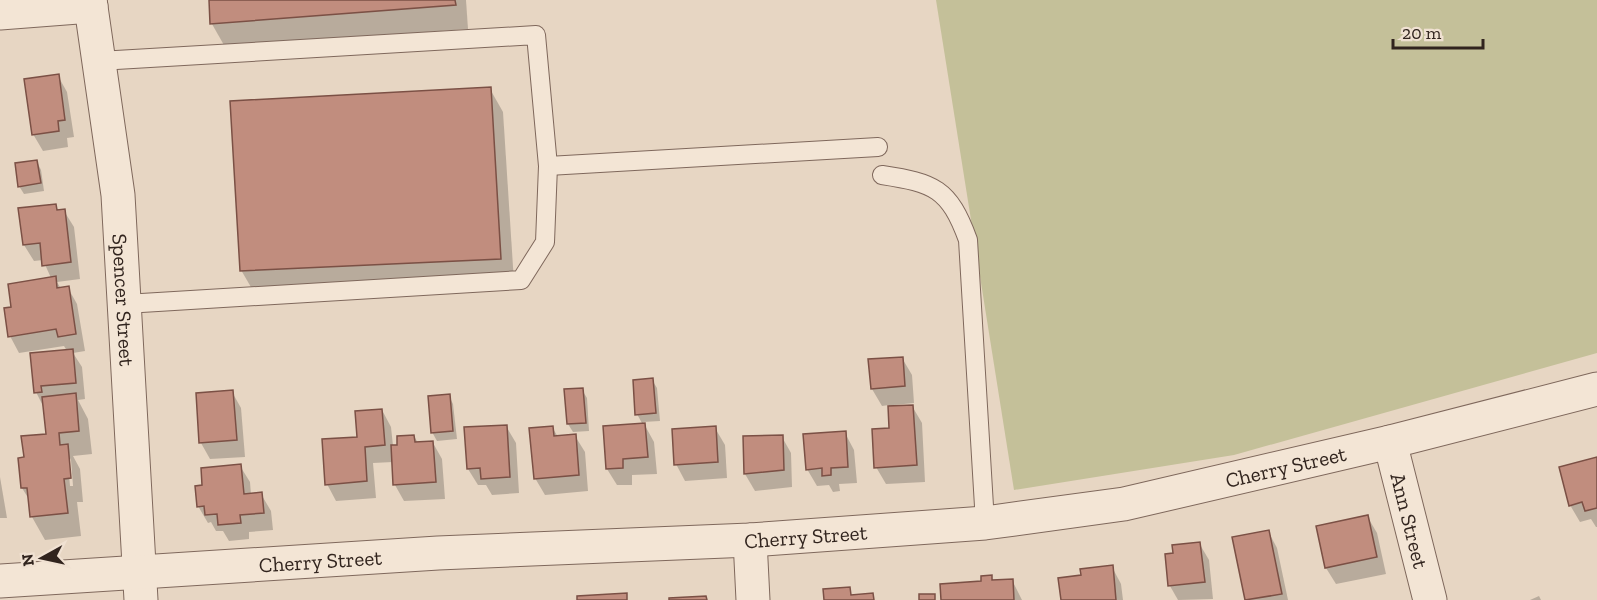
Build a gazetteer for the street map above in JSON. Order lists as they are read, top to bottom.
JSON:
{
  "streets": {
    "street": ["Spencer Street", "Cherry Street", "Ann Street"]
  },
  "crossings": [
    ["Spencer Street", "Cherry Street"],
    ["Cherry Street", "Ann Street"]
  ],
  "scale_bar": "20 m",
  "north": "left"
}
